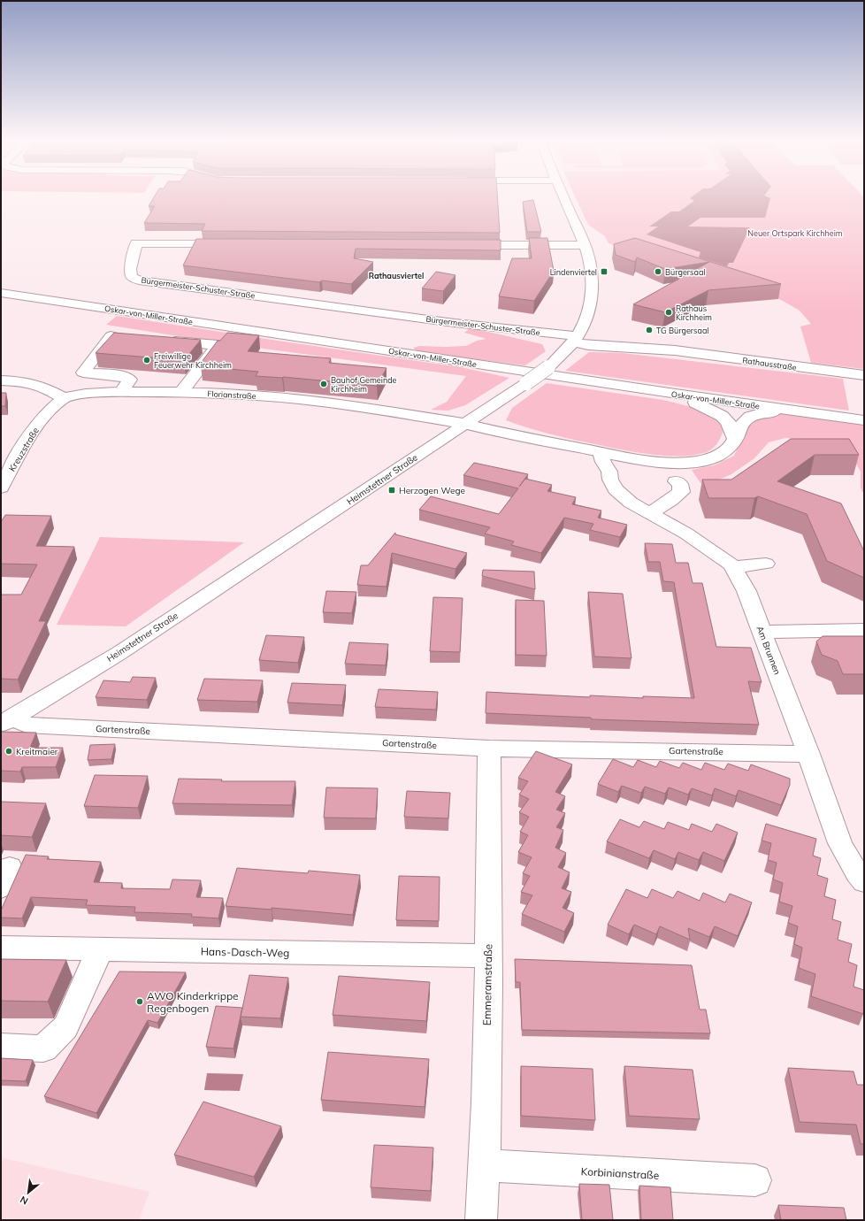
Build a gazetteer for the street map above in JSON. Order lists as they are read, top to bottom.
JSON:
{
  "streets": {
    "street": [
      "Bürgermeister-Schuster-Straße",
      "Oskar-von-Miller-Straße",
      "Rathausstraße",
      "Florianstraße",
      "Kreuzstraße",
      "Heimstettner Straße",
      "Am Brunnen",
      "Gartenstraße",
      "Hans-Dasch-Weg",
      "Emmeramstraße",
      "Korbinianstraße"
    ]
  },
  "crossings": [
    ["Bürgermeister-Schuster-Straße", "Rathausstraße"],
    ["Bürgermeister-Schuster-Straße", "Heimstettner Straße"],
    ["Oskar-von-Miller-Straße", "Florianstraße"],
    ["Rathausstraße", "Heimstettner Straße"],
    ["Florianstraße", "Kreuzstraße"],
    ["Florianstraße", "Heimstettner Straße"],
    ["Florianstraße", "Am Brunnen"],
    ["Heimstettner Straße", "Gartenstraße"],
    ["Am Brunnen", "Gartenstraße"],
    ["Gartenstraße", "Emmeramstraße"],
    ["Hans-Dasch-Weg", "Emmeramstraße"],
    ["Emmeramstraße", "Korbinianstraße"]
  ],
  "districts": ["Rathausviertel"],
  "parks": ["Neuer Ortspark Kirchheim"],
  "places": {
    "transit": ["Lindenviertel", "Herzogen Wege"],
    "other": [
      "Bürgersaal",
      "Rathaus Kirchheim",
      "TG Bürgersaal",
      "Freiwillige Feuerwehr Kirchheim",
      "Bauhof Gemeinde Kirchheim",
      "Kreitmaier",
      "AWO Kinderkrippe Regenbogen"
    ]
  },
  "north": "bottom left"
}
